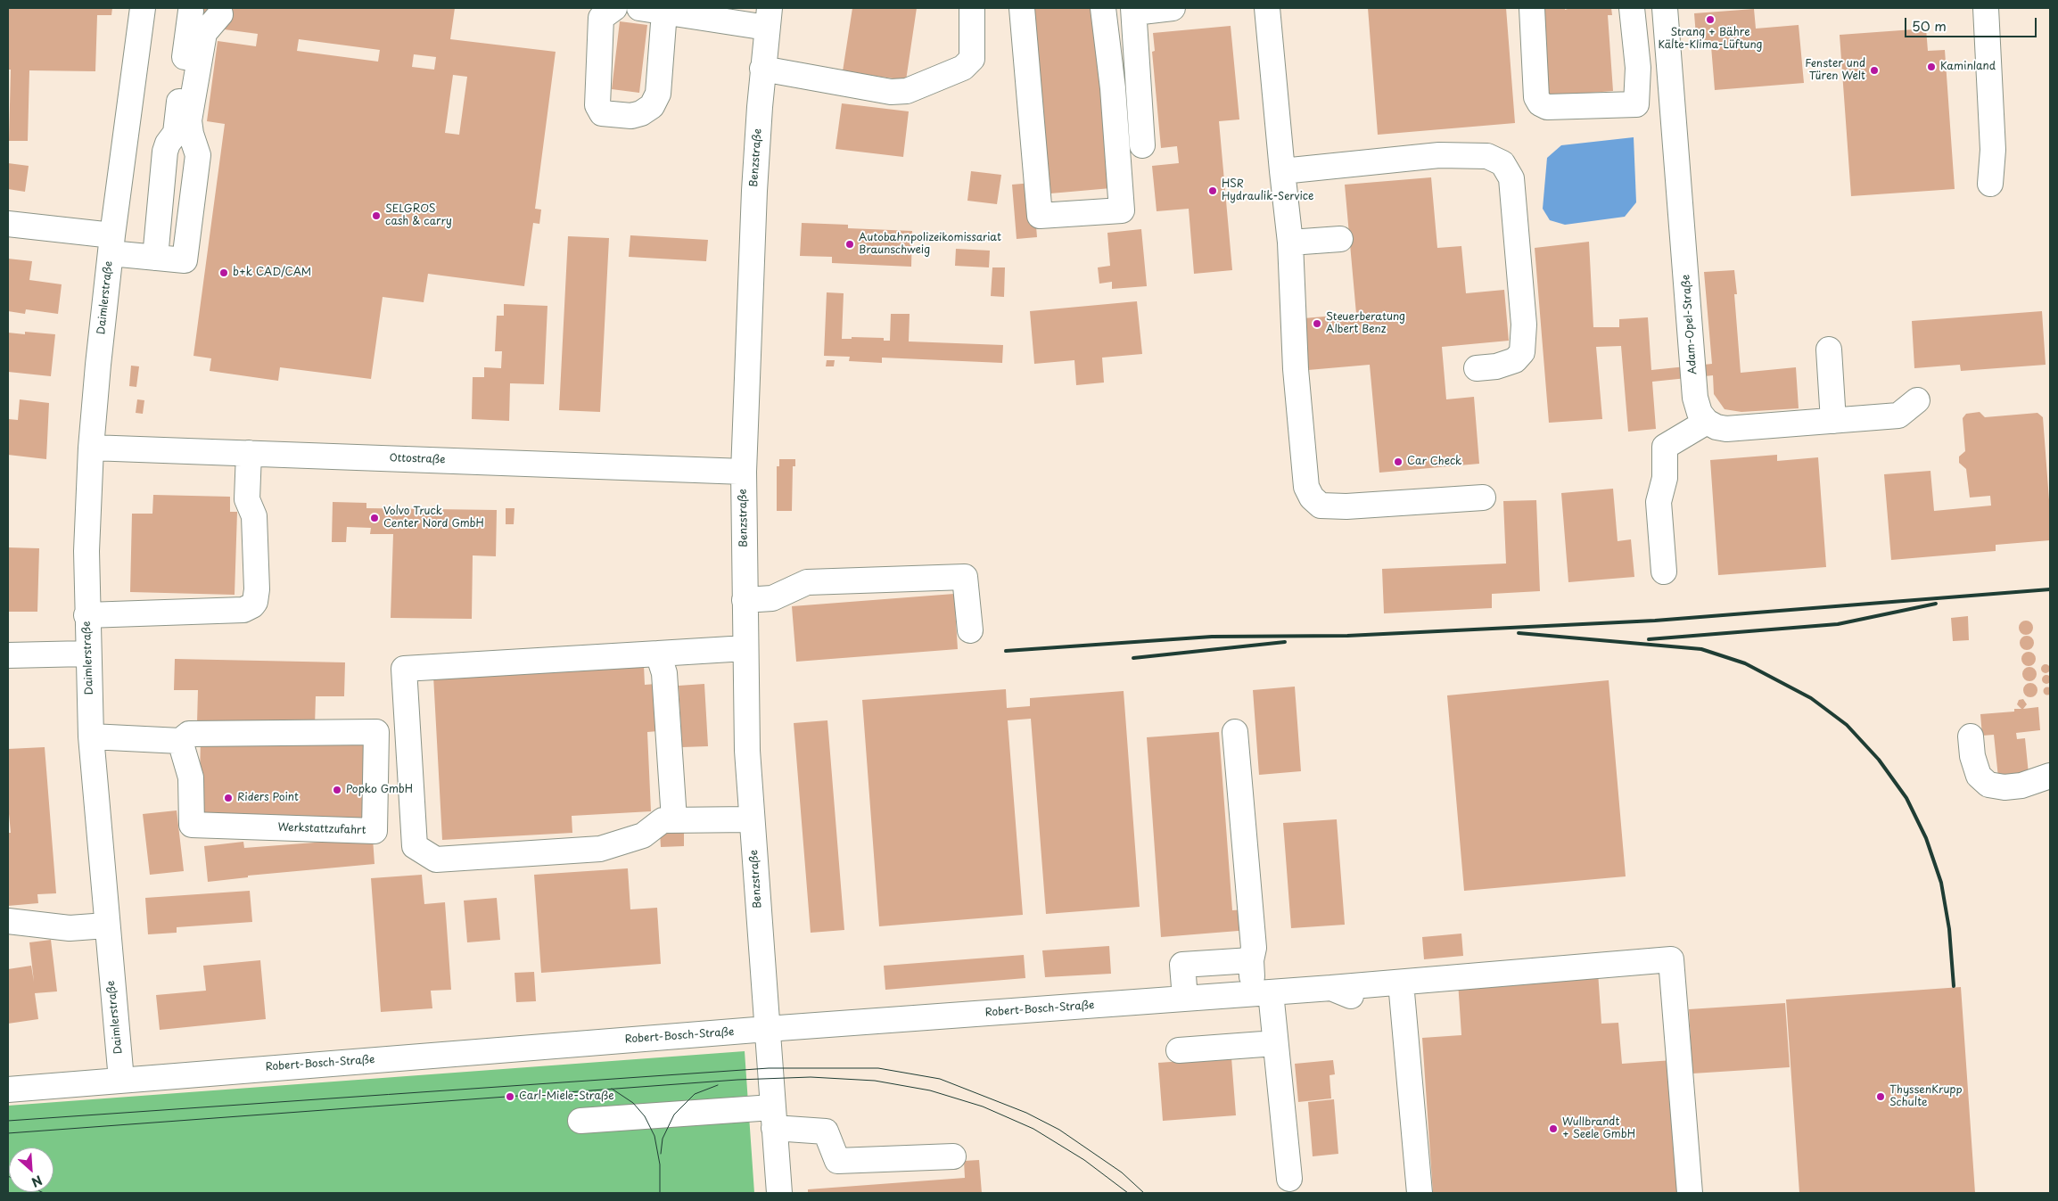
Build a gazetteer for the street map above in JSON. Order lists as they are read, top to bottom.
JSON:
{
  "streets": {
    "street": [
      "Benzstraße",
      "Daimlerstraße",
      "Adam-Opel-Straße",
      "Ottostraße",
      "Werkstattzufahrt",
      "Robert-Bosch-Straße"
    ]
  },
  "crossings": [
    ["Benzstraße", "Ottostraße"],
    ["Benzstraße", "Robert-Bosch-Straße"],
    ["Daimlerstraße", "Ottostraße"],
    ["Daimlerstraße", "Robert-Bosch-Straße"]
  ],
  "places": [
    "Strang + Bähre Kälte-Klima-Lüftung",
    "Kaminland",
    "Fenster und Türen Welt",
    "HSR Hydraulik-Service",
    "SELGROS cash & carry",
    "Autobahnpolizeikomissariat Braunschweig",
    "b+k CAD/CAM",
    "Steuerberatung Albert Benz",
    "Car Check",
    "Volvo Truck Center Nord GmbH",
    "Popko GmbH",
    "Riders Point",
    "Carl-Miele-Straße",
    "ThyssenKrupp Schulte",
    "Wullbrandt + Seele GmbH"
  ],
  "scale_bar": "50 m",
  "north": "bottom right"
}
